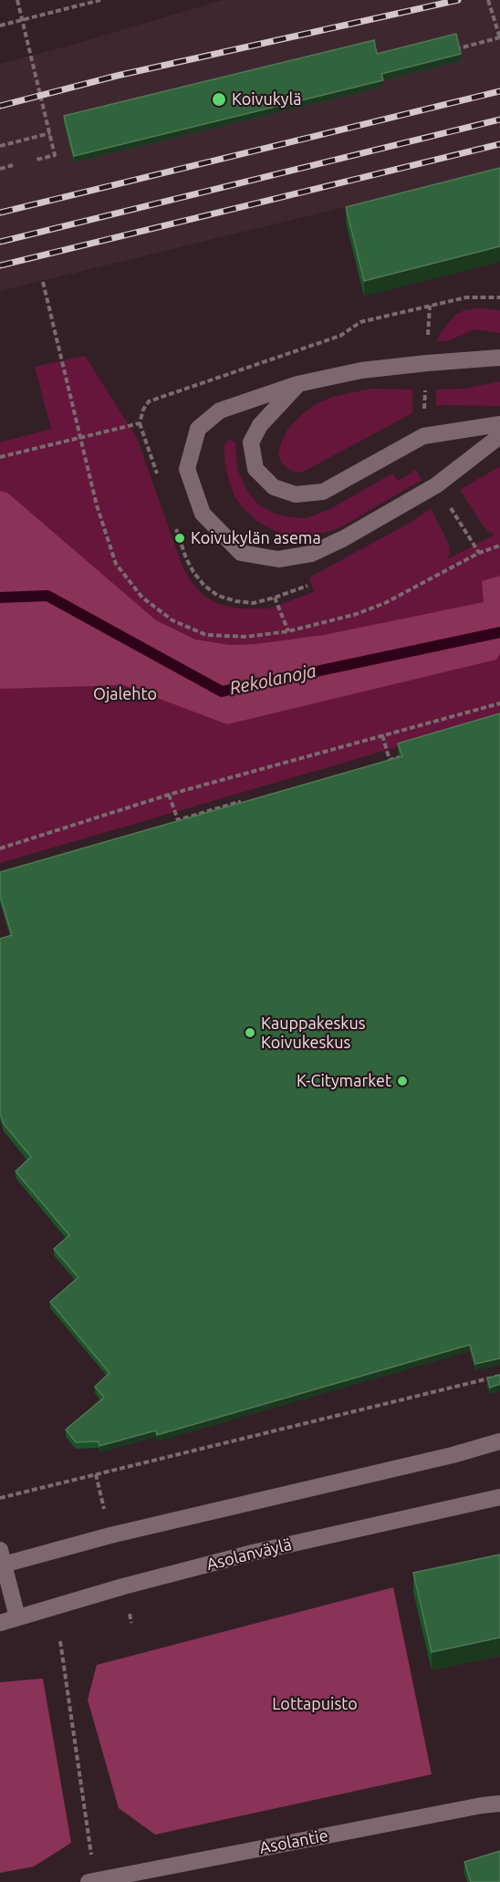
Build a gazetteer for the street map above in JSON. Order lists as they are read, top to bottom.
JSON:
{
  "streets": {
    "main road": ["Asolanväylä", "Asolantie"]
  },
  "water": ["Rekolanoja"],
  "parks": ["Ojalehto", "Lottapuisto"],
  "places": [
    "Koivukylä",
    "Koivukylän asema",
    "Kauppakeskus Koivukeskus",
    "K-Citymarket"
  ]
}
